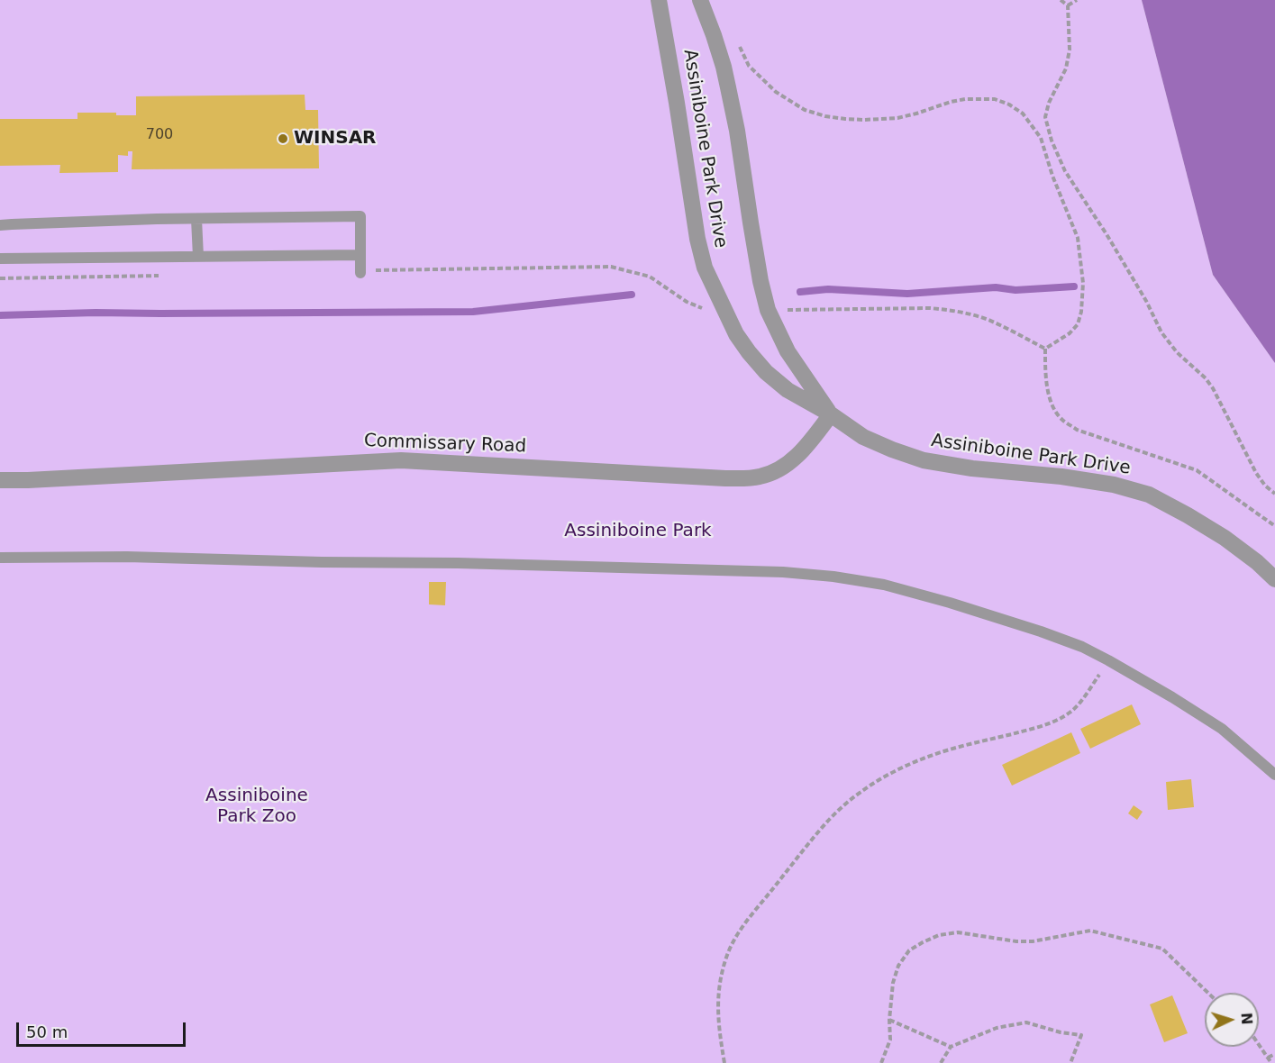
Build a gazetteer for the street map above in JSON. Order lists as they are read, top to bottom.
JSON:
{
  "streets": {
    "street": ["Assiniboine Park Drive", "Commissary Road"]
  },
  "crossings": [
    ["Assiniboine Park Drive", "Commissary Road"]
  ],
  "parks": ["Assiniboine Park", "Assiniboine Park Zoo"],
  "places": ["WINSAR"],
  "house_numbers": ["700"],
  "scale_bar": "50 m",
  "north": "right"
}
